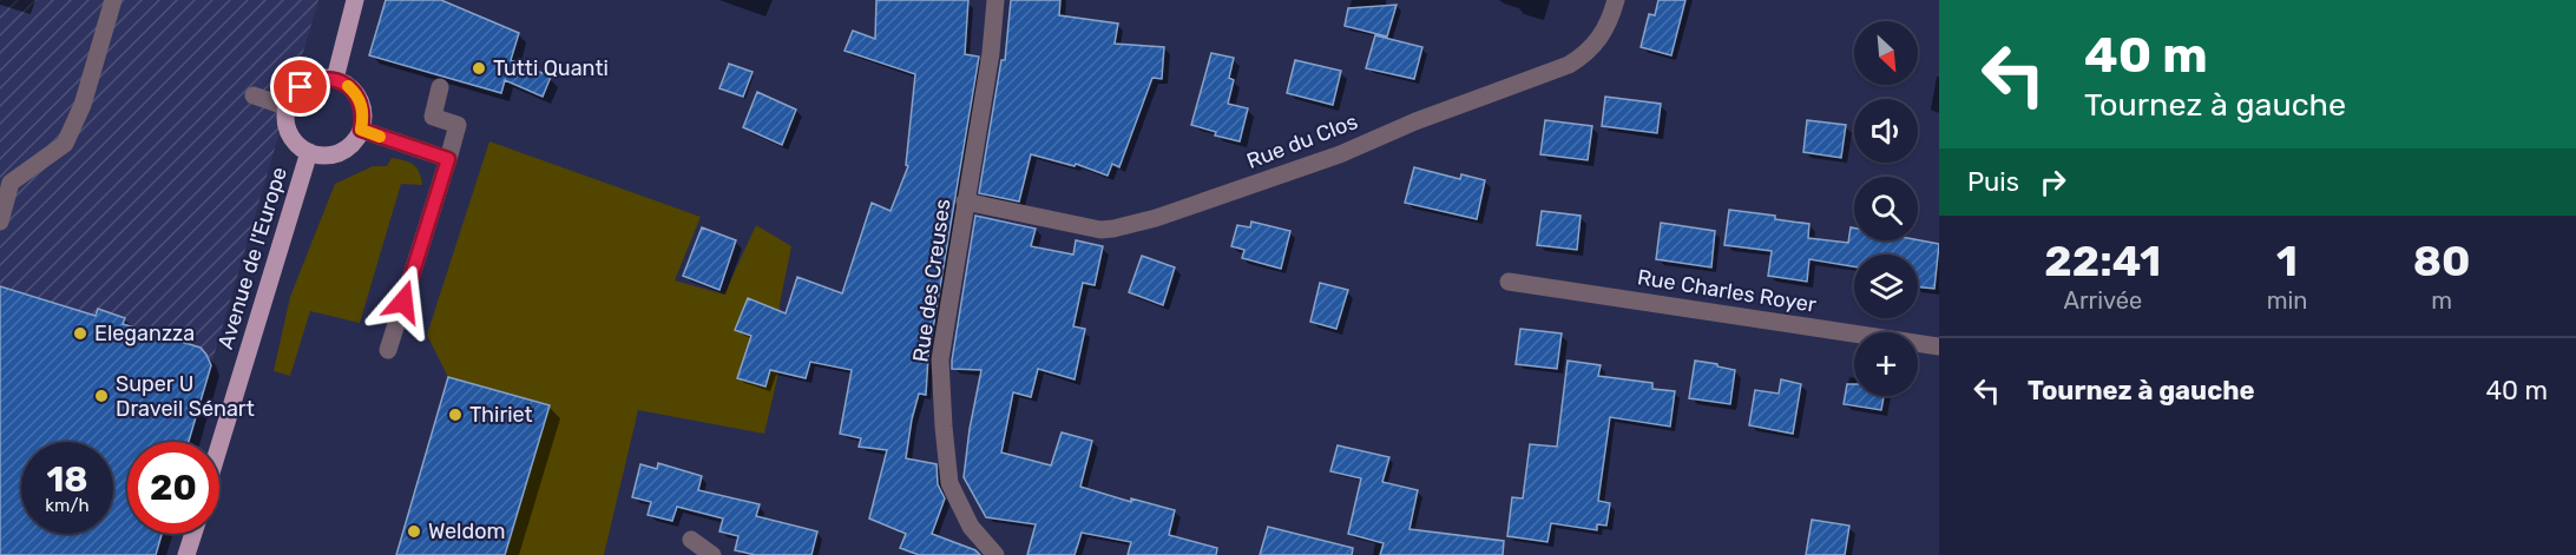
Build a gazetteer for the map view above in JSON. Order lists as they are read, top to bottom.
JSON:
{
  "streets": {
    "main road": ["Avenue de l'Europe"],
    "street": ["Rue du Clos", "Rue des Creuses", "Rue Charles Royer"]
  },
  "crossings": [
    ["Rue du Clos", "Rue des Creuses"]
  ],
  "places": [
    "Tutti Quanti",
    "Eleganzza",
    "Super U Draveil Sénart",
    "Thiriet",
    "Weldom"
  ],
  "north": "bottom right",
  "page": {
    "turn": ["40 m", "Tournez à gauche"],
    "map_buttons": "+",
    "then": "Puis",
    "eta": [
      "22:41",
      "Arrivée",
      "1",
      "min",
      "80",
      "m"
    ],
    "list": [
      {
        "name": "Tournez à gauche",
        "value": "40 m"
      }
    ],
    "speed": "18 km/h",
    "limit": "20"
  }
}
